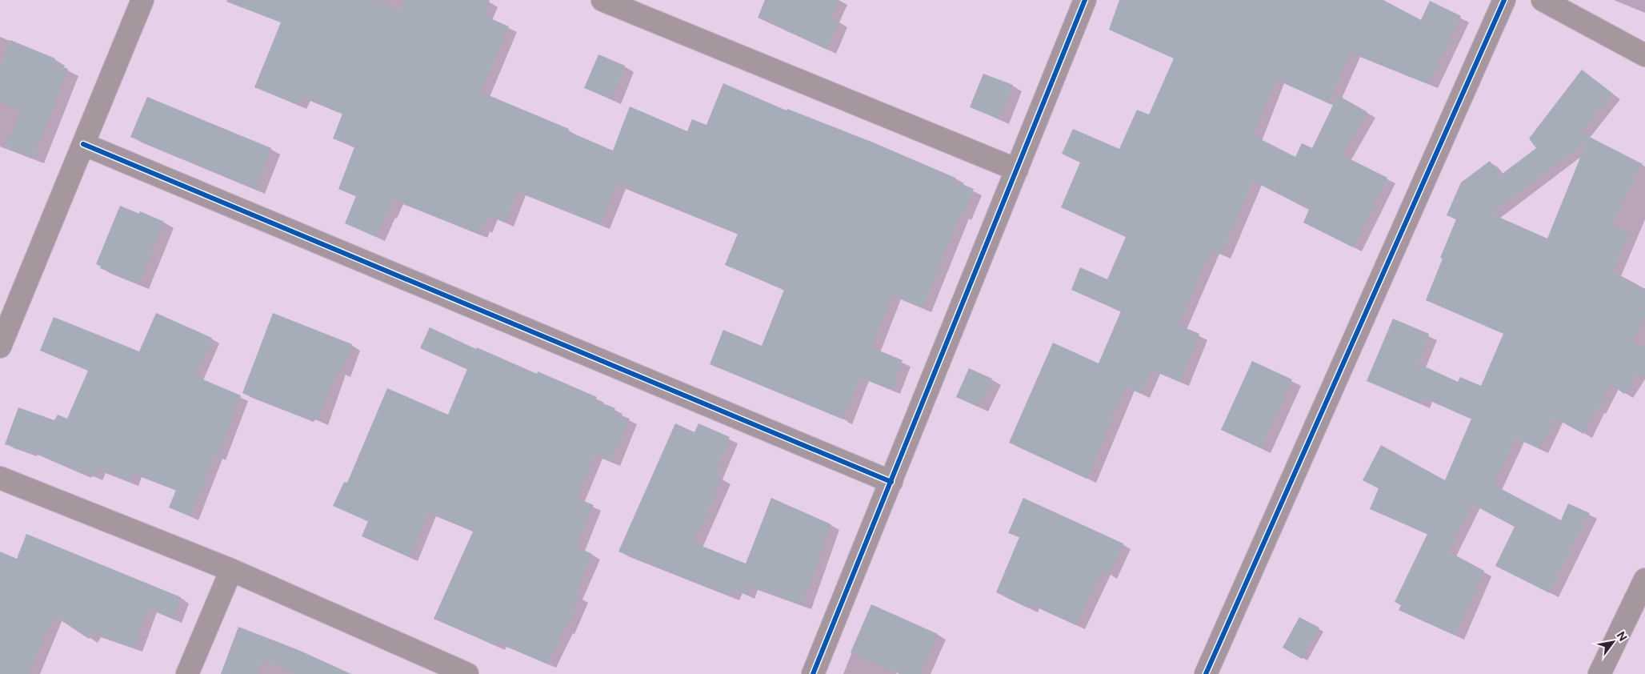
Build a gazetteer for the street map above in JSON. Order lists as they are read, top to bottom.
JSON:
{
  "north": "top right"
}
